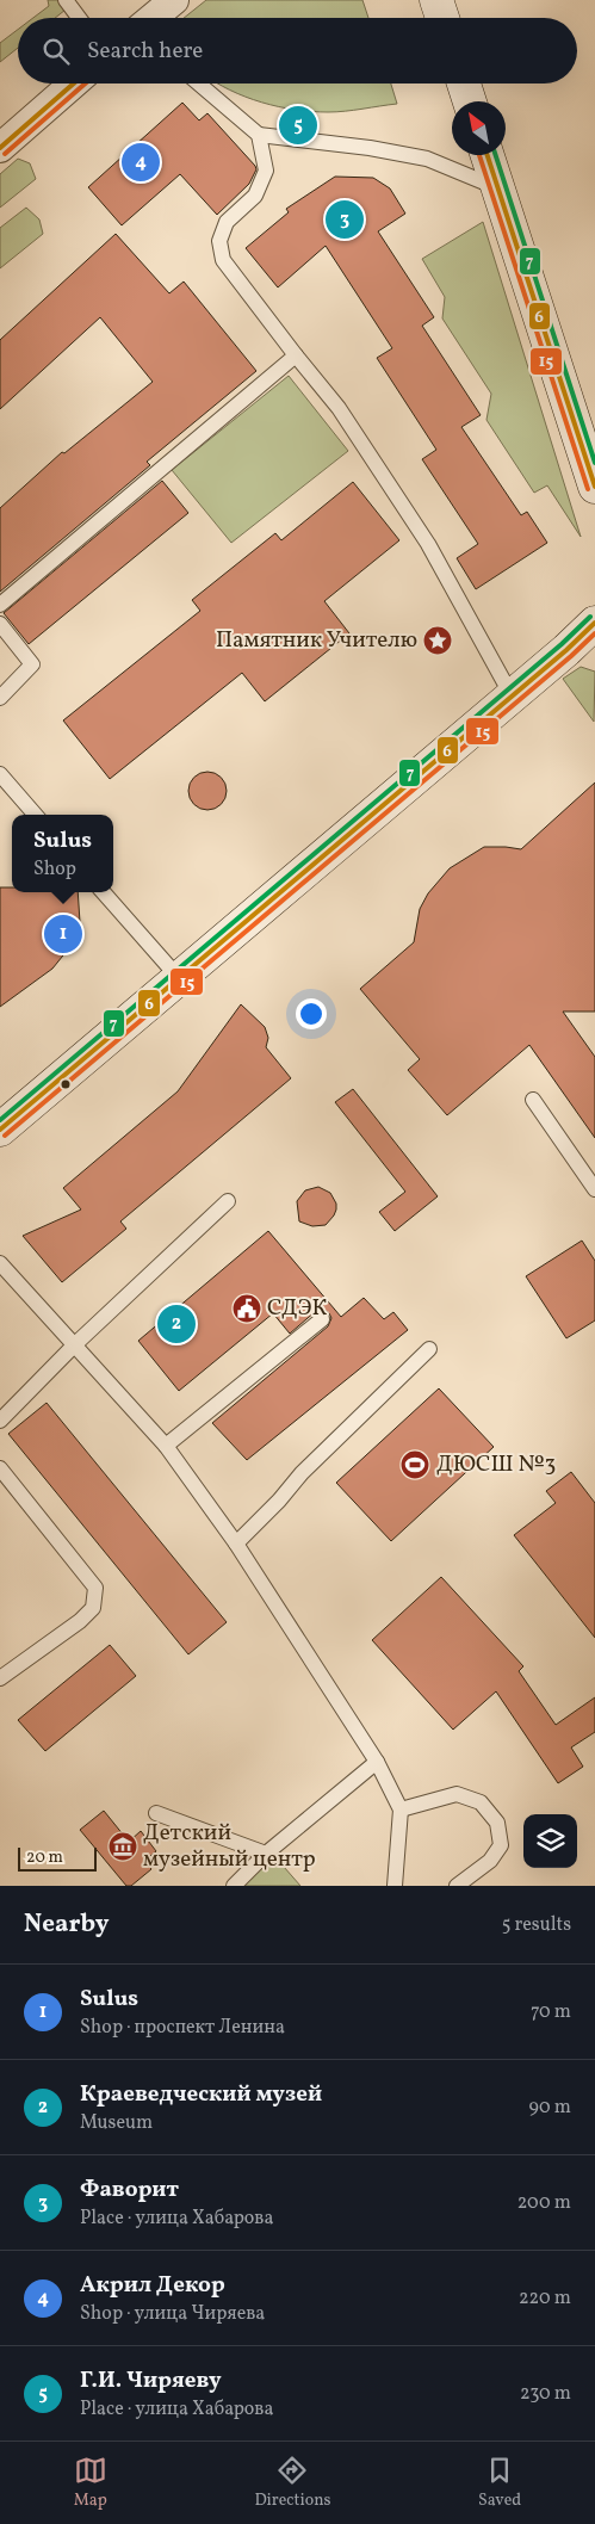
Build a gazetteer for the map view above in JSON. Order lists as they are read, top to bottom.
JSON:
{
  "places": {
    "place": ["Памятник Учителю"],
    "public building": ["СДЭК"],
    "sports": ["ДЮСШ №3"],
    "museum": ["Детский музейный центр"]
  },
  "lines": ["transit line 6", "transit line 15", "transit line 7"],
  "scale_bar": "20 m",
  "north": "top left",
  "page": {
    "search": "Search here",
    "pins": [
      "5",
      "4",
      "3",
      "1",
      "2"
    ],
    "popup": ["Sulus", "Shop"],
    "scale": "20 m",
    "heading": ["Nearby", "5 results"],
    "list": [
      {
        "mark": "1",
        "name": "Sulus",
        "note": "Shop · проспект Ленина",
        "value": "70 m"
      },
      {
        "mark": "2",
        "name": "Краеведческий музей",
        "note": "Museum",
        "value": "90 m"
      },
      {
        "mark": "3",
        "name": "Фаворит",
        "note": "Place · улица Хабарова",
        "value": "200 m"
      },
      {
        "mark": "4",
        "name": "Акрил Декор",
        "note": "Shop · улица Чиряева",
        "value": "220 m"
      },
      {
        "mark": "5",
        "name": "Г.И. Чиряеву",
        "note": "Place · улица Хабарова",
        "value": "230 m"
      }
    ],
    "nav": ["Map", "Directions", "Saved"]
  }
}
